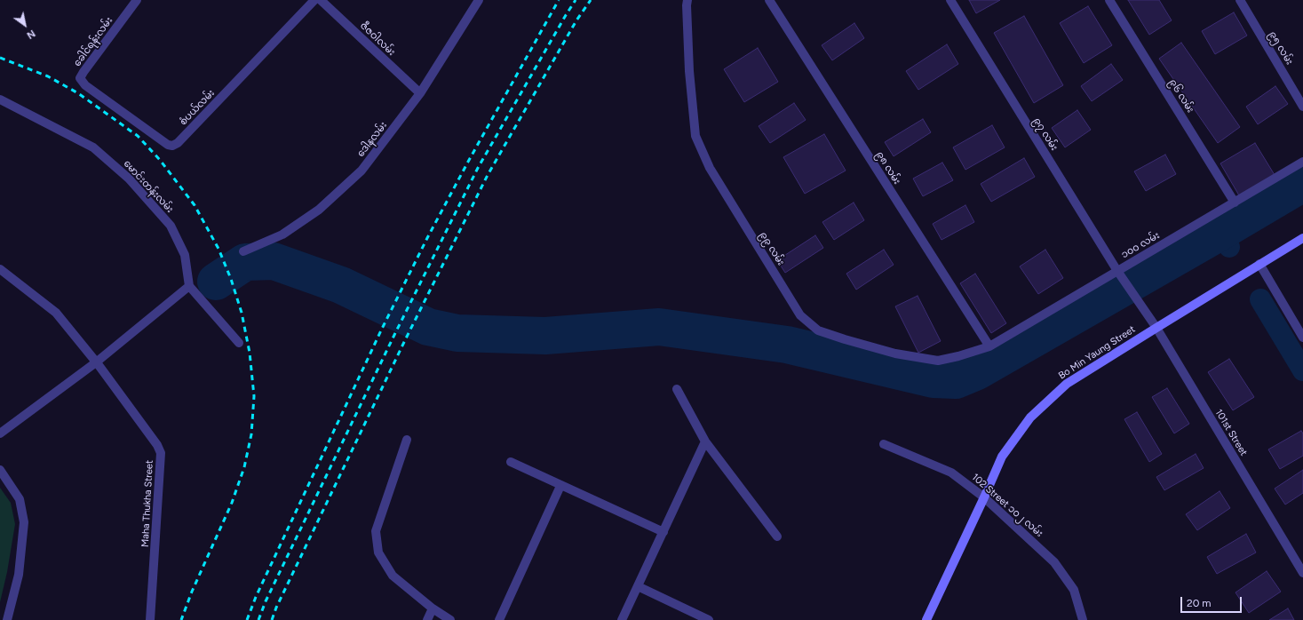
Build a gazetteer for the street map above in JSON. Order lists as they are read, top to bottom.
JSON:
{
  "streets": {
    "main road": ["Bo Min Yaung Street"],
    "street": [
      "ဇီဇဝါလမ်း",
      "ခေါင်ရန်းလမ်း",
      "၉၅ လမ်း",
      "၉၆ လမ်း",
      "စံပယ်လမ်း",
      "၉၇ လမ်း",
      "ဒေါနလမ်း",
      "၉၈ လမ်း",
      "မောင်းတန်းလမ်း",
      "၁၀၀ လမ်း",
      "၉၉ လမ်း",
      "101st Street",
      "Maha Thukha Street",
      "102 Street ၁၀၂ လမ်း"
    ]
  },
  "crossings": [
    ["ဇီဇဝါလမ်း", "ဒေါနလမ်း"],
    ["ခေါင်ရန်းလမ်း", "စံပယ်လမ်း"],
    ["၉၆ လမ်း", "၁၀၀ လမ်း"],
    ["၉၇ လမ်း", "၁၀၀ လမ်း"],
    ["၉၇ လမ်း", "101st Street"],
    ["၉၈ လမ်း", "၁၀၀ လမ်း"],
    ["၉၈ လမ်း", "၉၉ လမ်း"],
    ["၁၀၀ လမ်း", "၉၉ လမ်း"],
    ["Bo Min Yaung Street", "101st Street"],
    ["Bo Min Yaung Street", "102 Street ၁၀၂ လမ်း"]
  ],
  "scale_bar": "20 m",
  "north": "bottom right"
}
